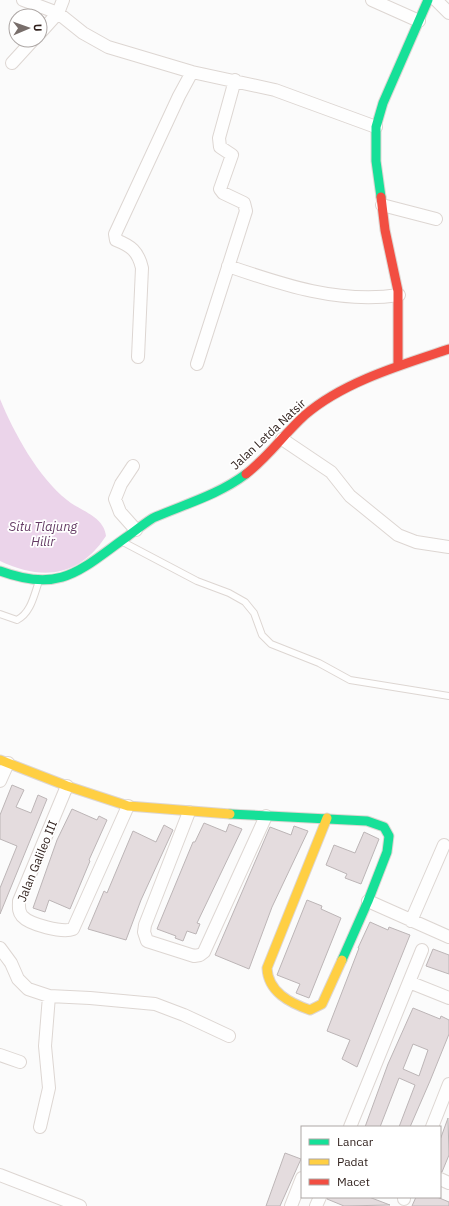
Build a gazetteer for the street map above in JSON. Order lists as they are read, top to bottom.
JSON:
{
  "streets": {
    "street": ["Jalan Letda Natsir", "Jalan Galileo III"]
  },
  "water": ["Situ Tlajung Hilir"],
  "legend": ["Lancar", "Padat", "Macet"],
  "north": "right"
}
